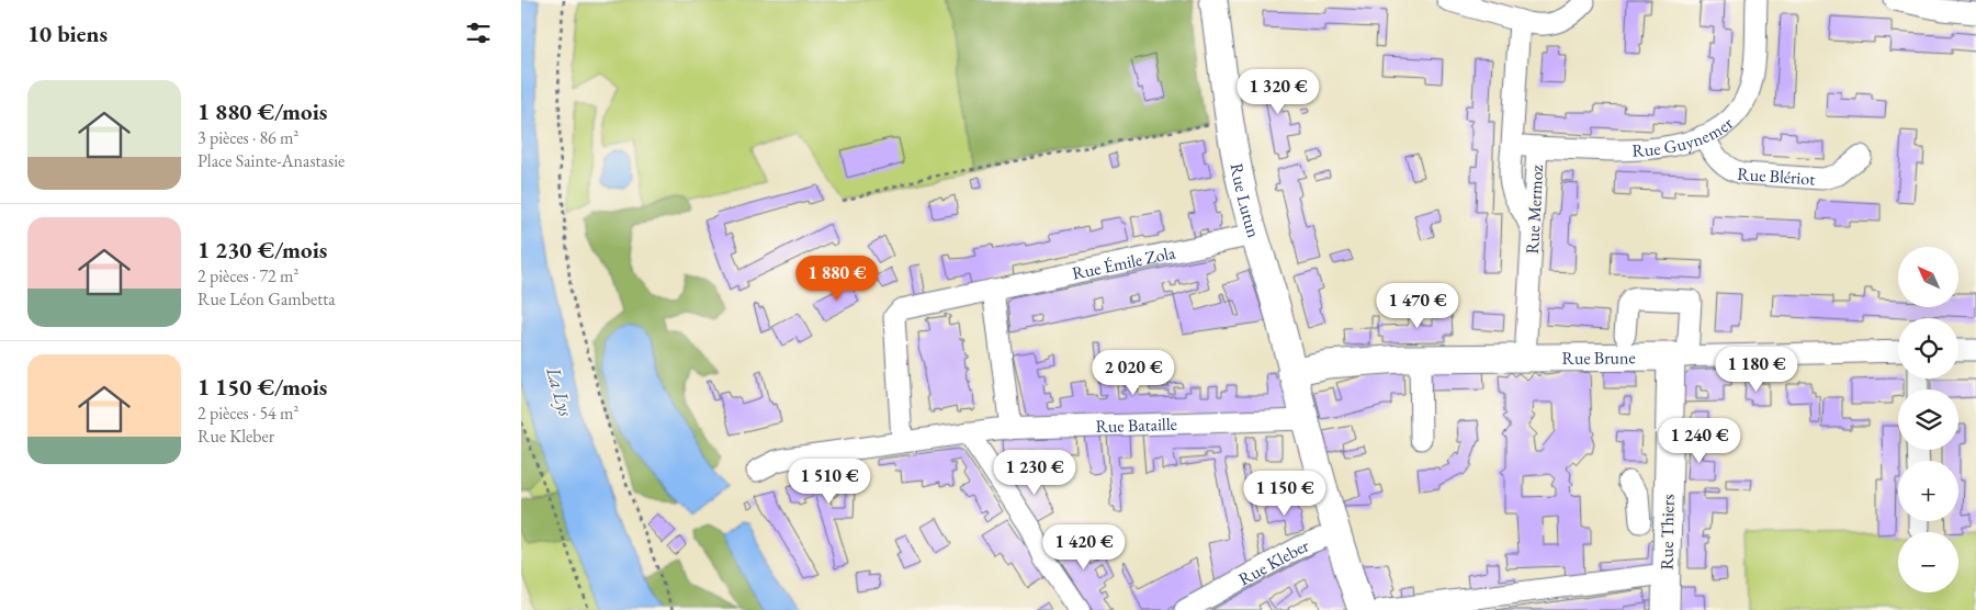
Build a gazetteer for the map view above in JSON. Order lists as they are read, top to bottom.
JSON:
{
  "streets": {
    "main road": ["Rue Lutun", "Rue Brune", "Rue Thiers"],
    "street": [
      "Rue Guynemer",
      "Rue Blériot",
      "Rue Mermoz",
      "Rue Émile Zola",
      "Rue Bataille",
      "Rue Kleber"
    ]
  },
  "crossings": [
    ["Rue Guynemer", "Rue Blériot"],
    ["Rue Guynemer", "Rue Mermoz"],
    ["Rue Lutun", "Rue Émile Zola"],
    ["Rue Lutun", "Rue Brune"],
    ["Rue Lutun", "Rue Bataille"],
    ["Rue Lutun", "Rue Kleber"],
    ["Rue Mermoz", "Rue Brune"],
    ["Rue Émile Zola", "Rue Bataille"],
    ["Rue Brune", "Rue Bataille"],
    ["Rue Brune", "Rue Thiers"]
  ],
  "water": ["La Lys"],
  "north": "top left",
  "page": {
    "heading": "10 biens",
    "list": [
      {
        "name": "1 880 €/mois",
        "note": "3 pièces · 86 m² · Place Sainte-Anastasie"
      },
      {
        "name": "1 230 €/mois",
        "note": "2 pièces · 72 m² · Rue Léon Gambetta"
      },
      {
        "name": "1 150 €/mois",
        "note": "2 pièces · 54 m² · Rue Kleber"
      }
    ],
    "price": [
      "1 320 €",
      "1 880 €",
      "1 470 €",
      "1 180 €",
      "2 020 €",
      "1 240 €",
      "1 230 €",
      "1 510 €",
      "1 150 €",
      "1 420 €"
    ],
    "map_buttons": ["+", "−"]
  }
}
